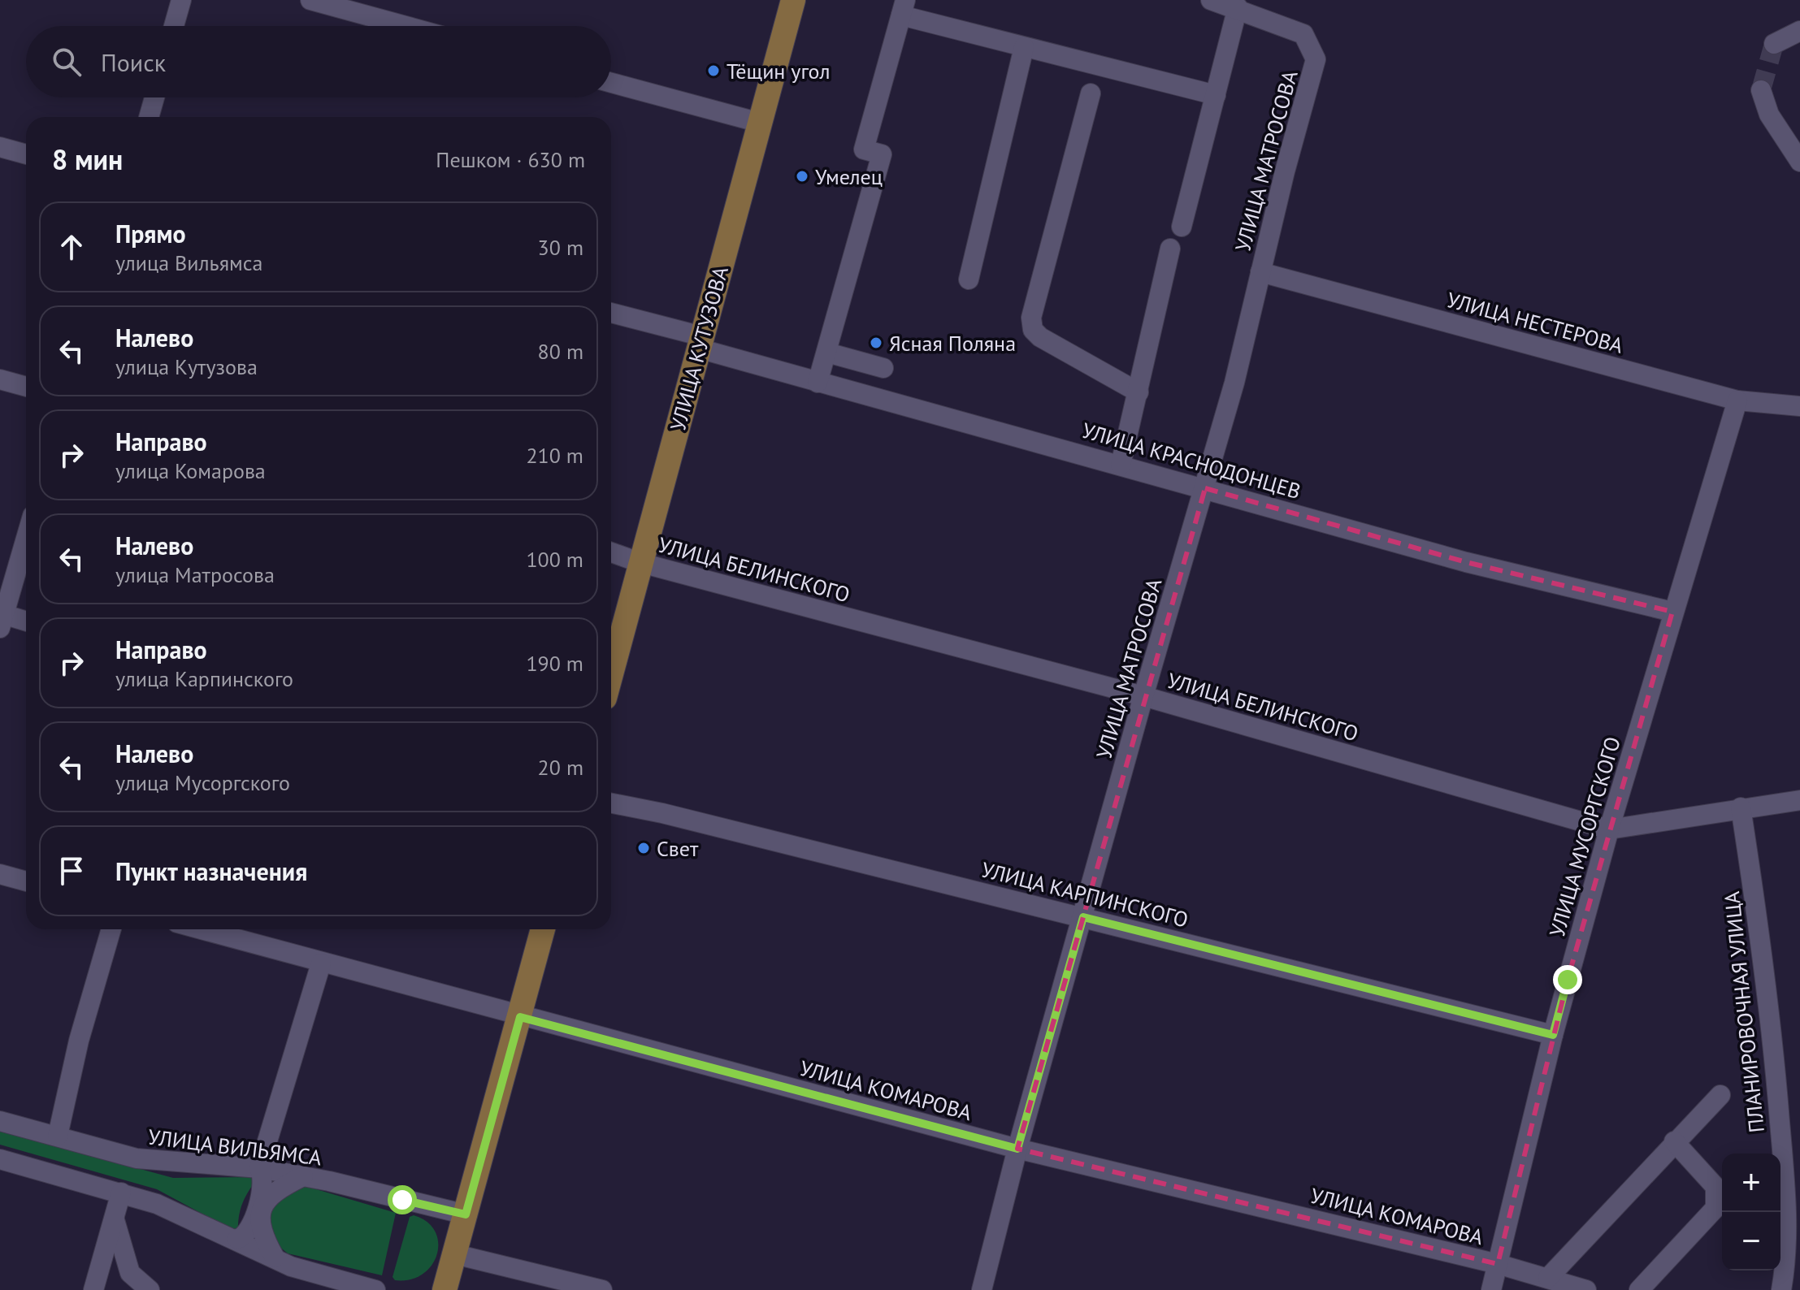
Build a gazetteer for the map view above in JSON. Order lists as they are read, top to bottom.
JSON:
{
  "streets": {
    "main road": ["УЛИЦА КУТУЗОВА"],
    "street": [
      "УЛИЦА МАТРОСОВА",
      "УЛИЦА НЕСТЕРОВА",
      "УЛИЦА КРАСНОДОНЦЕВ",
      "УЛИЦА БЕЛИНСКОГО",
      "УЛИЦА МУСОРГСКОГО",
      "УЛИЦА КАРПИНСКОГО",
      "ПЛАНИРОВОЧНАЯ УЛИЦА",
      "УЛИЦА КОМАРОВА",
      "УЛИЦА ВИЛЬЯМСА"
    ]
  },
  "crossings": [
    ["УЛИЦА МАТРОСОВА", "УЛИЦА НЕСТЕРОВА"],
    ["УЛИЦА МАТРОСОВА", "УЛИЦА КРАСНОДОНЦЕВ"],
    ["УЛИЦА МАТРОСОВА", "УЛИЦА БЕЛИНСКОГО"],
    ["УЛИЦА МАТРОСОВА", "УЛИЦА КАРПИНСКОГО"],
    ["УЛИЦА МАТРОСОВА", "УЛИЦА КОМАРОВА"],
    ["УЛИЦА НЕСТЕРОВА", "УЛИЦА МУСОРГСКОГО"],
    ["УЛИЦА КУТУЗОВА", "УЛИЦА КРАСНОДОНЦЕВ"],
    ["УЛИЦА КУТУЗОВА", "УЛИЦА БЕЛИНСКОГО"],
    ["УЛИЦА КРАСНОДОНЦЕВ", "УЛИЦА МУСОРГСКОГО"],
    ["УЛИЦА БЕЛИНСКОГО", "УЛИЦА МУСОРГСКОГО"],
    ["УЛИЦА БЕЛИНСКОГО", "ПЛАНИРОВОЧНАЯ УЛИЦА"],
    ["УЛИЦА МУСОРГСКОГО", "УЛИЦА КАРПИНСКОГО"],
    ["УЛИЦА МУСОРГСКОГО", "УЛИЦА КОМАРОВА"]
  ],
  "places": [
    "Тёщин угол",
    "Умелец",
    "Ясная Поляна",
    "Свет"
  ],
  "page": {
    "search": "Поиск",
    "heading": ["8 мин", "Пешком · 630 m"],
    "list": [
      ["Прямо", "улица Вильямса", "30 m"],
      ["Налево", "улица Кутузова", "80 m"],
      ["Направо", "улица Комарова", "210 m"],
      ["Налево", "улица Матросова", "100 m"],
      ["Направо", "улица Карпинского", "190 m"],
      ["Налево", "улица Мусоргского", "20 m"],
      "Пункт назначения"
    ],
    "map_buttons": ["+", "−"]
  }
}
